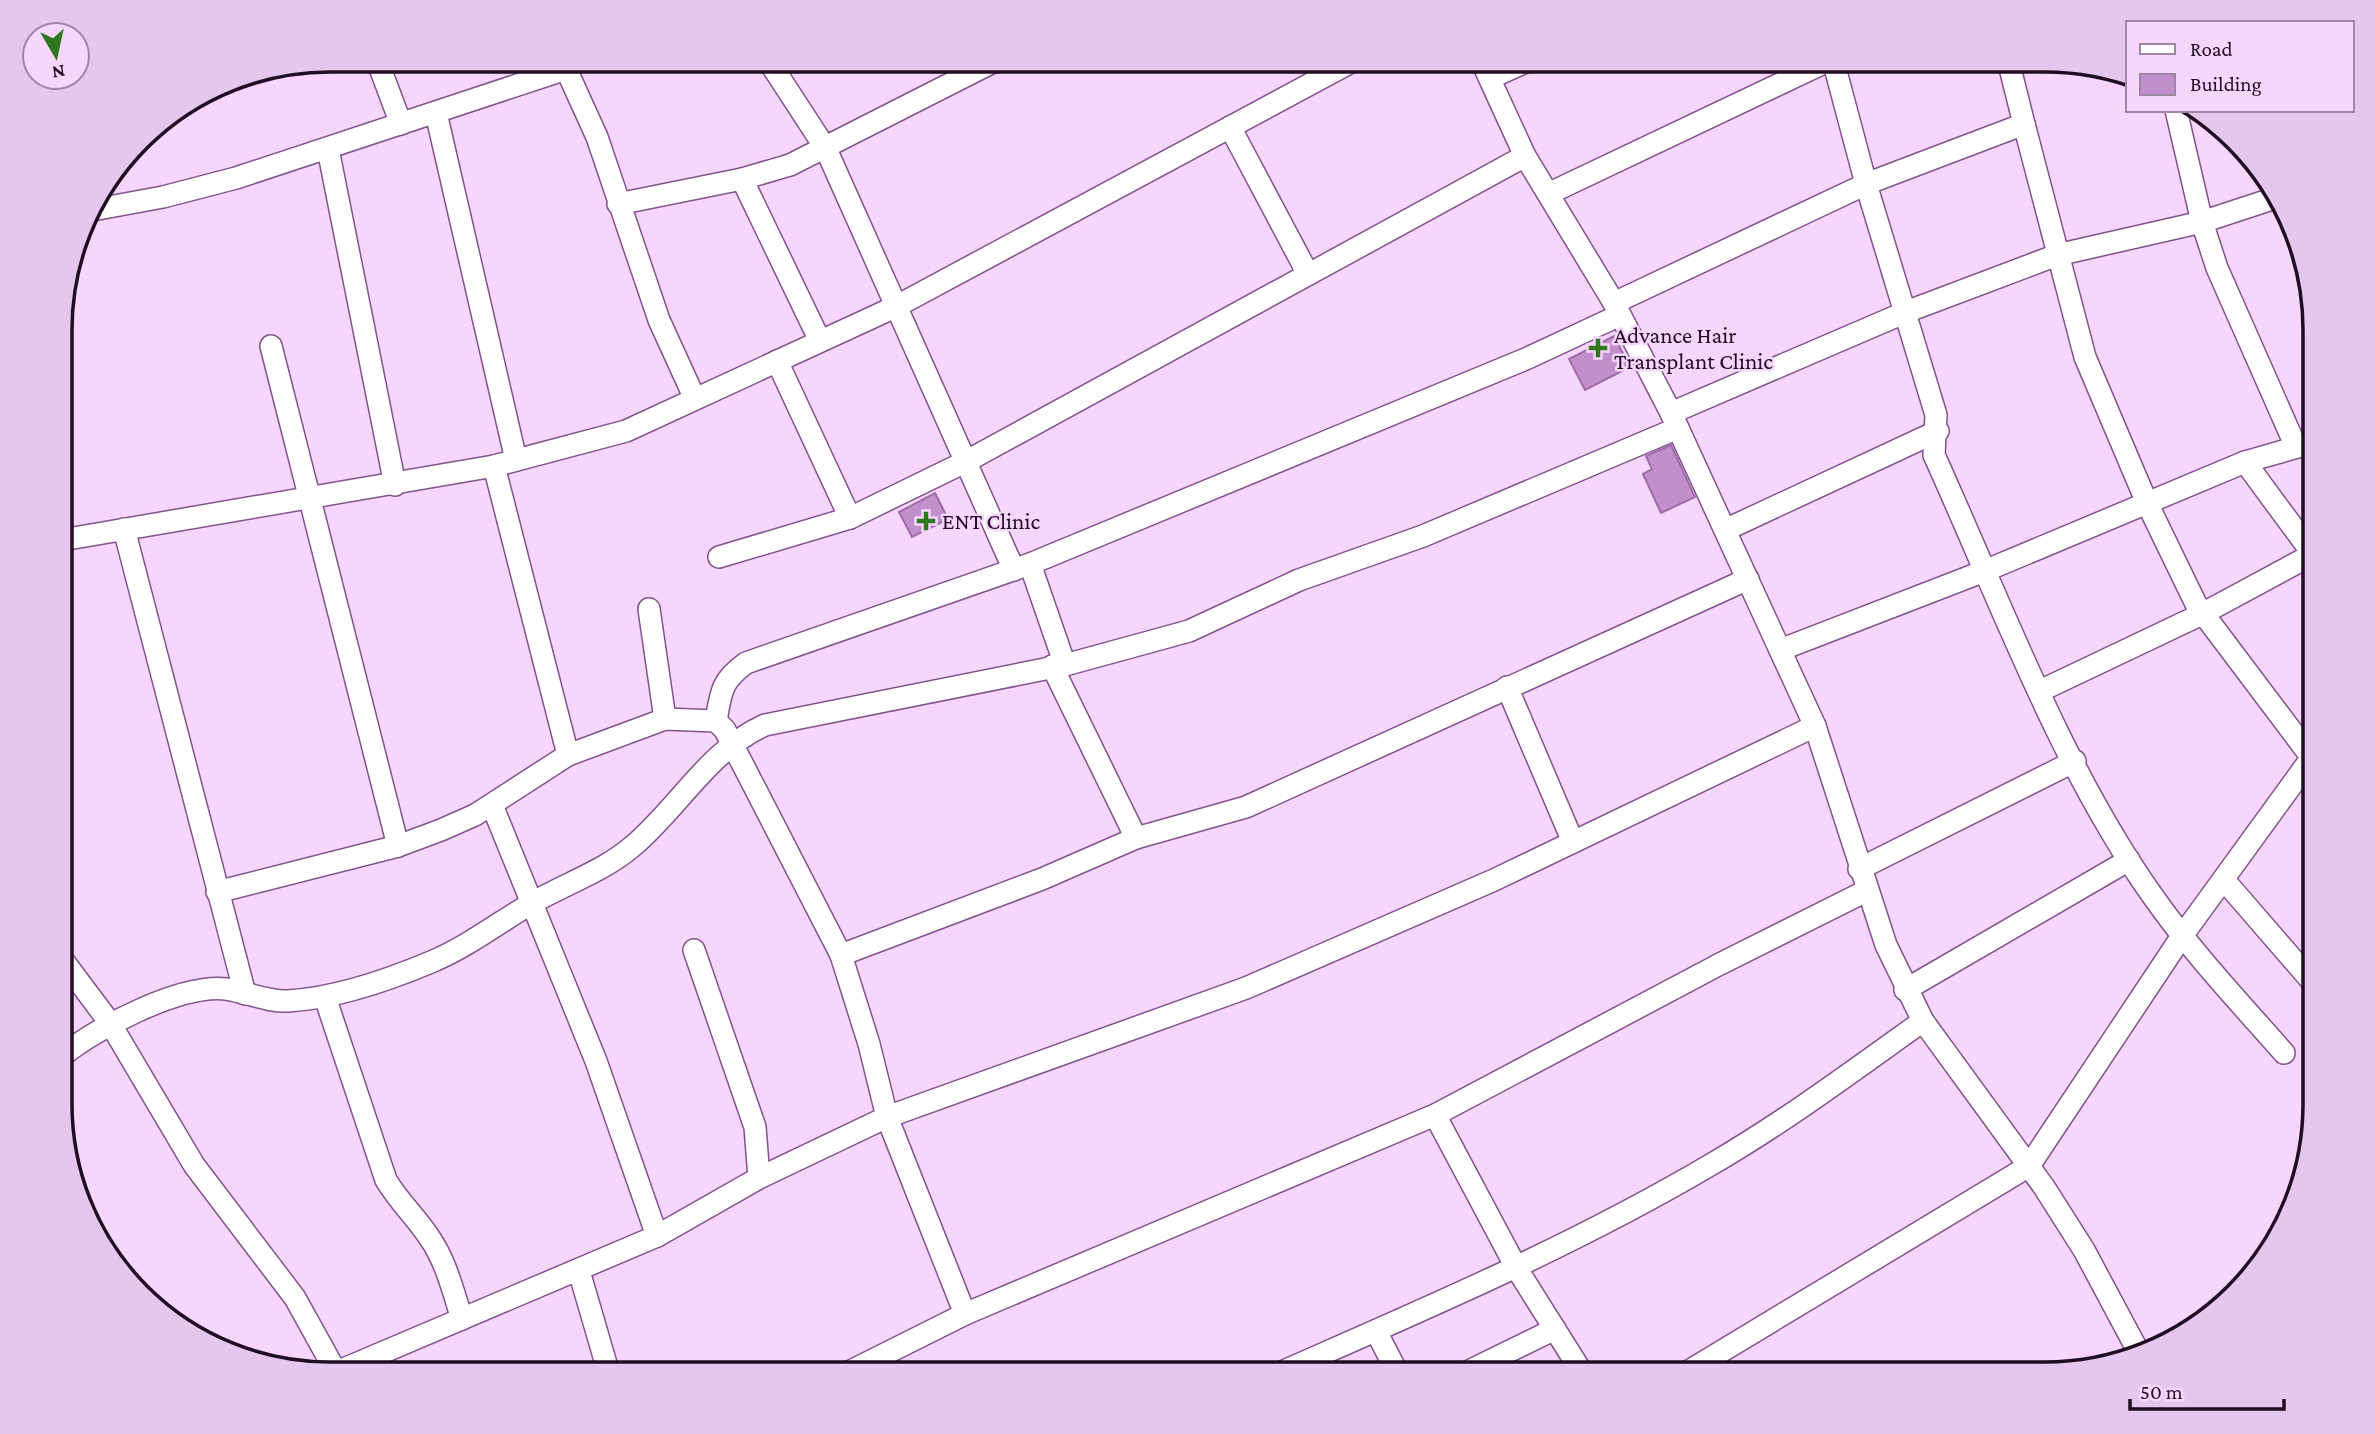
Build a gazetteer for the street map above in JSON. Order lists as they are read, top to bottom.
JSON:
{
  "places": {
    "health": ["Advance Hair Transplant Clinic", "ENT Clinic"]
  },
  "legend": ["Road", "Building"],
  "scale_bar": "50 m",
  "north": "bottom"
}
